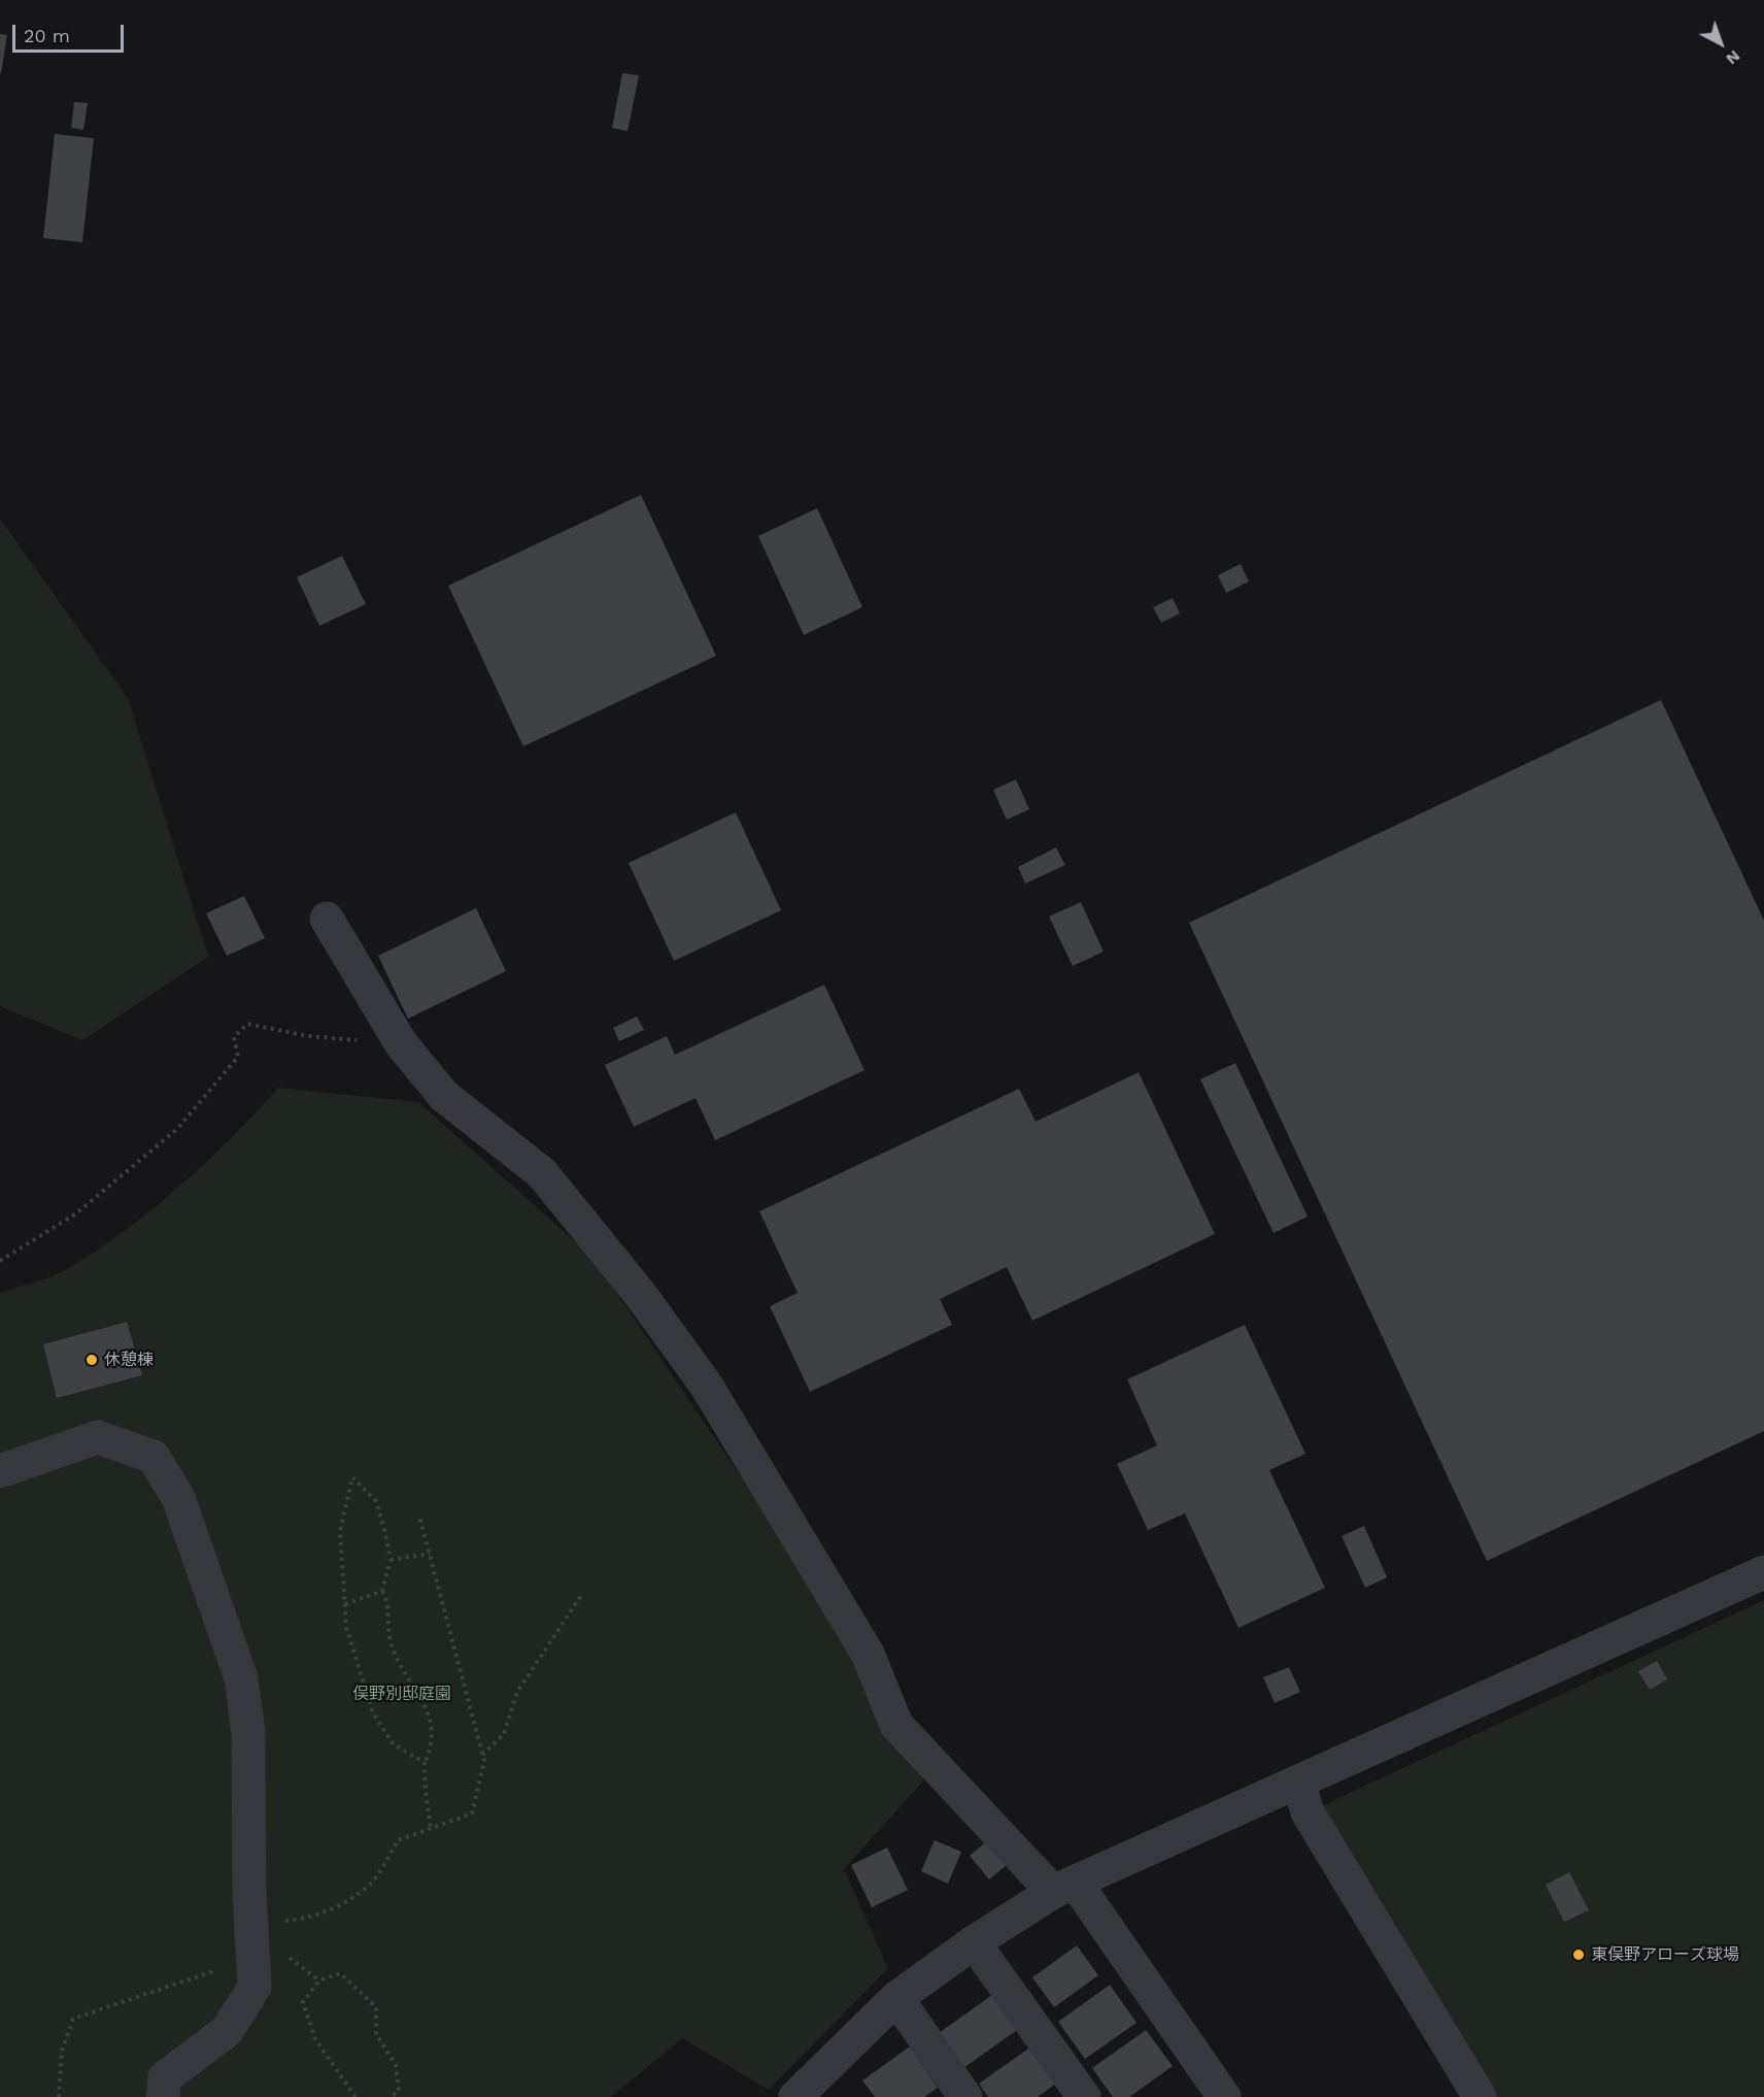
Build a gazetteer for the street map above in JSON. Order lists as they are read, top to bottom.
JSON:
{
  "parks": ["俣野別邸庭園"],
  "places": ["休憩棟", "東俣野アローズ球場"],
  "scale_bar": "20 m",
  "north": "bottom right"
}
